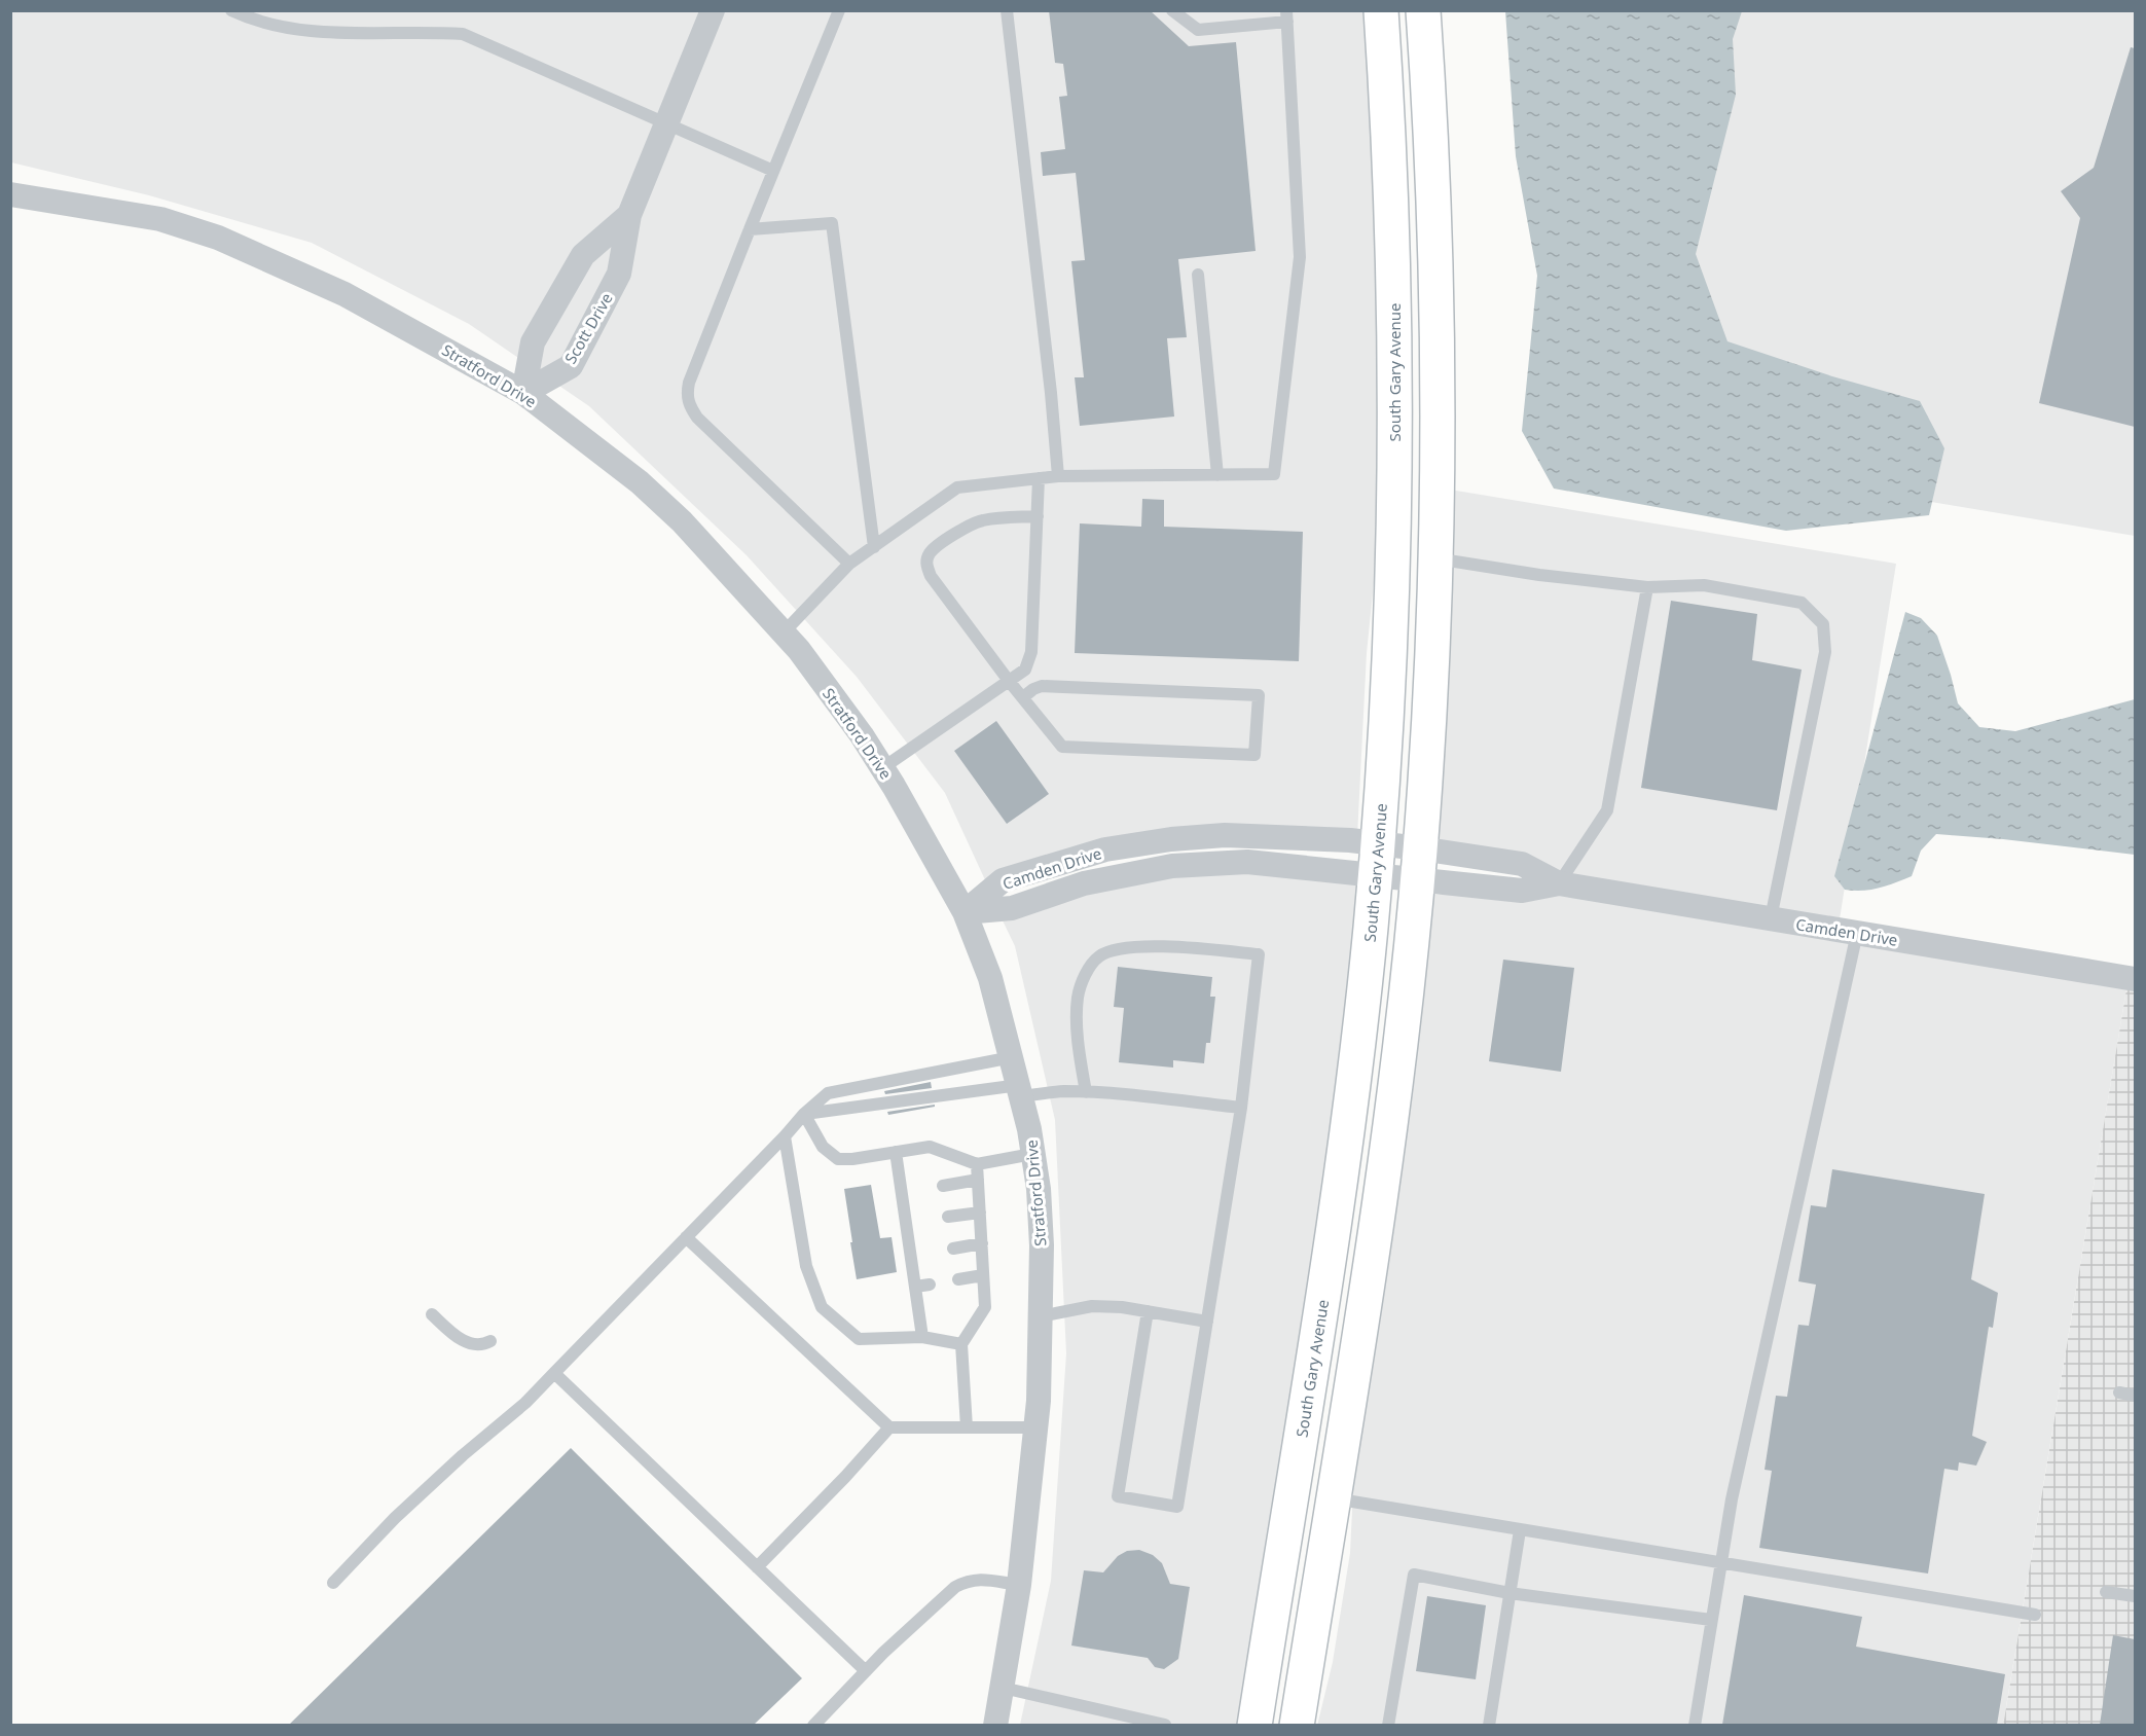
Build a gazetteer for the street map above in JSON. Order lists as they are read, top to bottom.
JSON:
{
  "streets": {
    "main road": ["South Gary Avenue"],
    "street": ["Scott Drive", "Stratford Drive", "Camden Drive"]
  },
  "crossings": [
    ["Scott Drive", "Stratford Drive"],
    ["South Gary Avenue", "Camden Drive"],
    ["Stratford Drive", "Camden Drive"]
  ]
}
